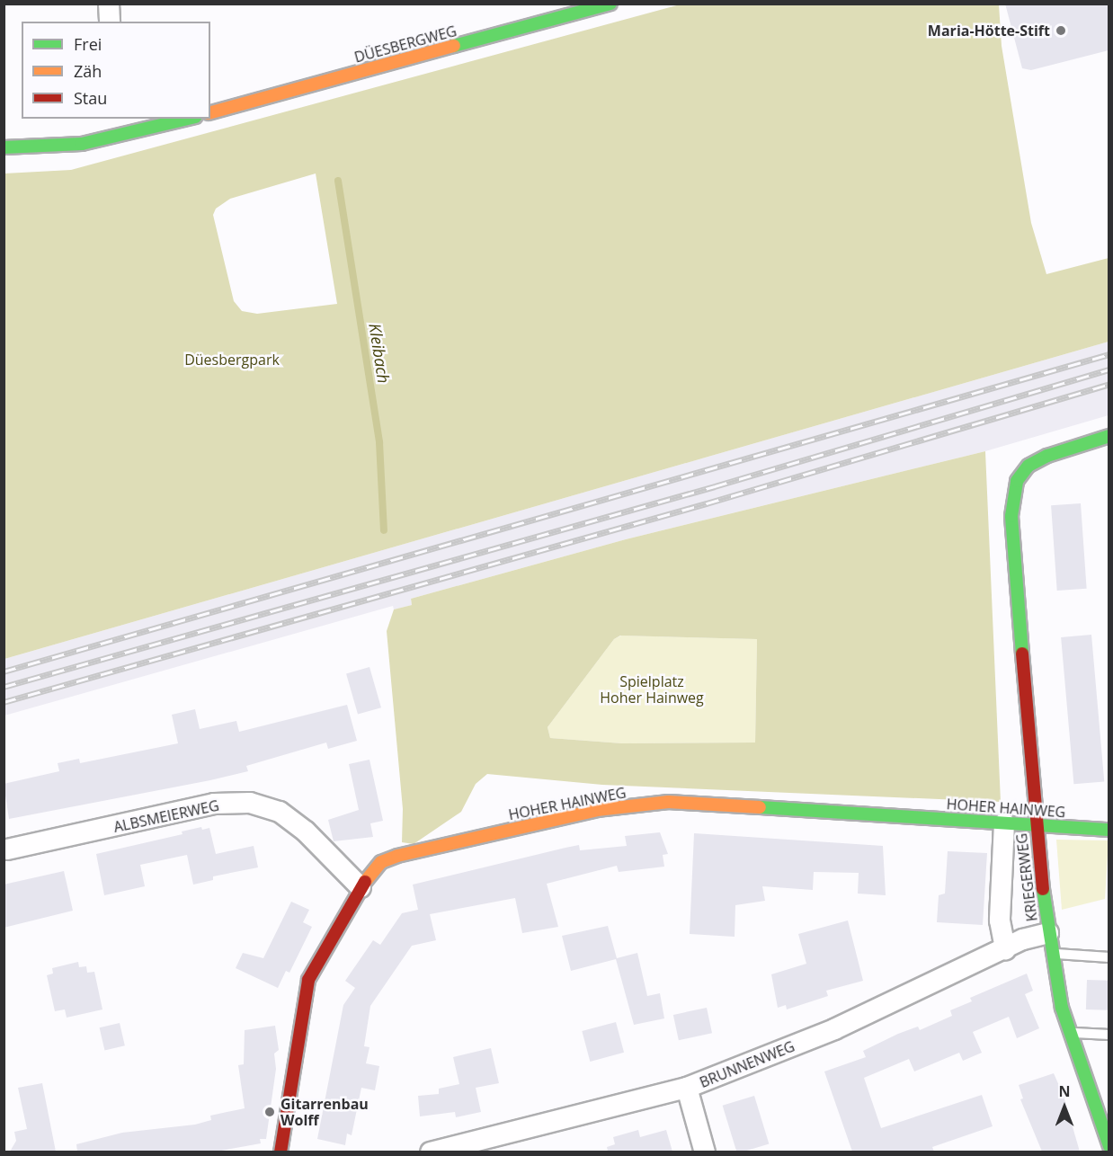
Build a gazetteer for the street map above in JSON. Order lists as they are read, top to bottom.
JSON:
{
  "streets": {
    "street": [
      "DÜESBERGWEG",
      "HOHER HAINWEG",
      "ALBSMEIERWEG",
      "KRIEGERWEG",
      "BRUNNENWEG"
    ]
  },
  "crossings": [
    ["HOHER HAINWEG", "ALBSMEIERWEG"],
    ["HOHER HAINWEG", "KRIEGERWEG"],
    ["KRIEGERWEG", "BRUNNENWEG"]
  ],
  "water": ["Kleibach"],
  "parks": ["Düesbergpark", "Spielplatz Hoher Hainweg"],
  "places": ["Maria-Hötte-Stift", "Gitarrenbau Wolff"],
  "legend": ["Frei", "Zäh", "Stau"],
  "north": "top"
}
